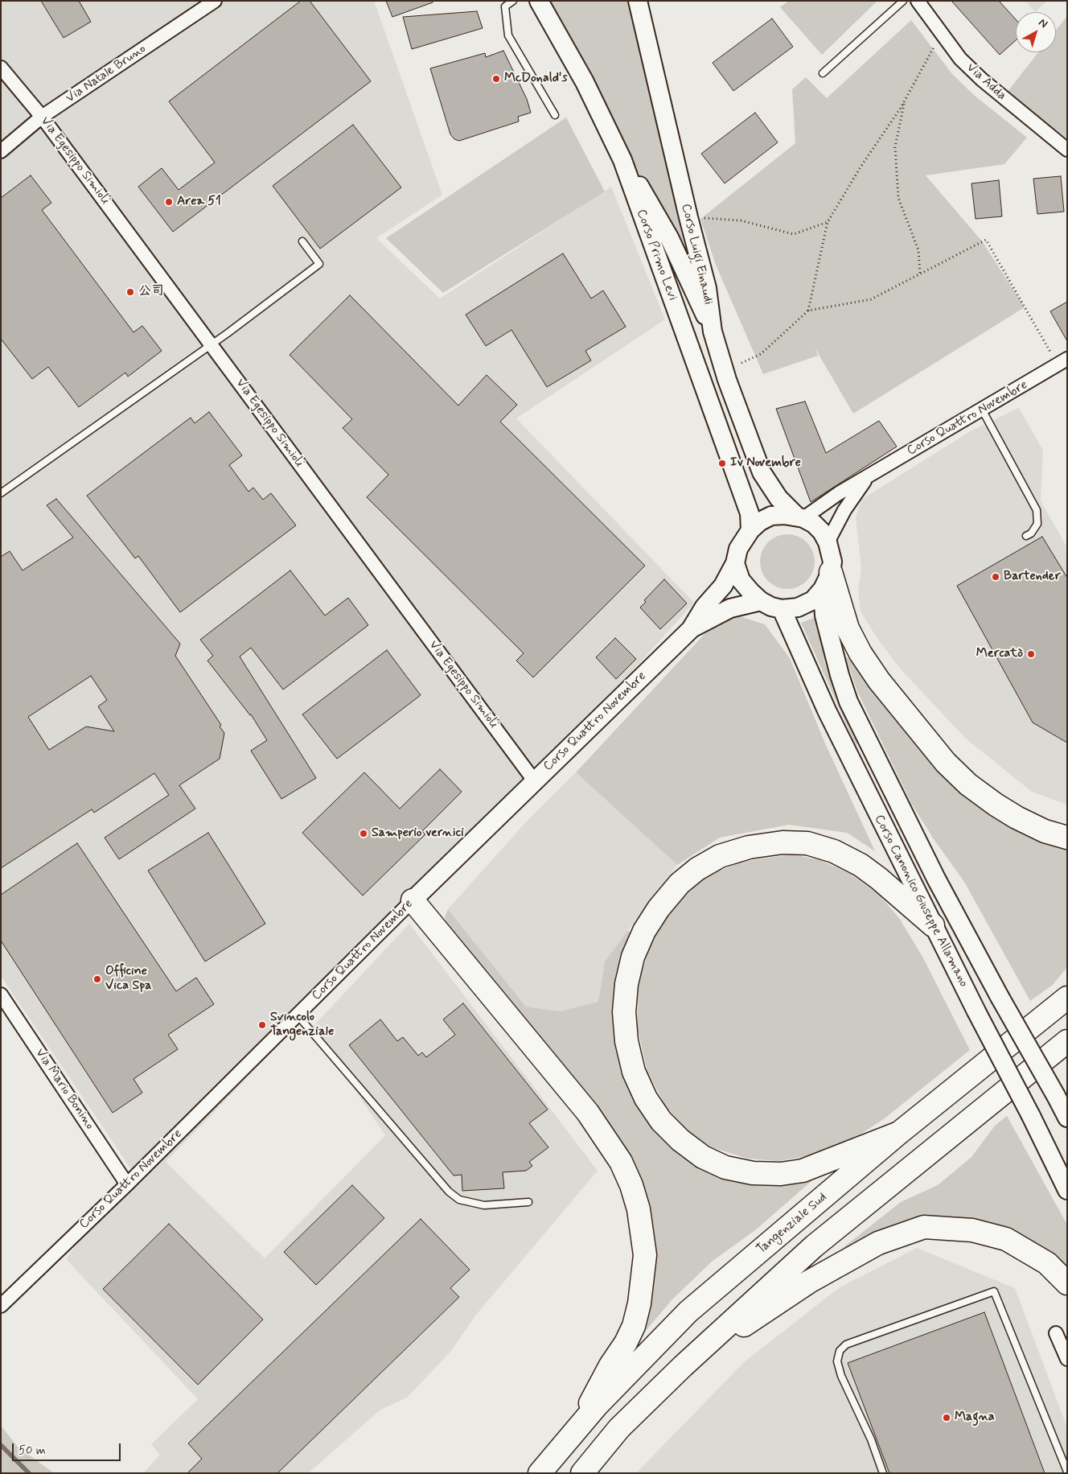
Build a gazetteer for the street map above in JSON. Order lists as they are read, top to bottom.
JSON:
{
  "streets": {
    "highway": ["Tangenziale Sud"],
    "main road": [
      "Corso Luigi Einaudi",
      "Corso Primo Levi",
      "Corso Quattro Novembre",
      "Corso Canonico Giuseppe Allamano"
    ],
    "street": [
      "Via Natale Bruno",
      "Via Adda",
      "Via Egesippo Simioli",
      "Via Mario Bonino"
    ]
  },
  "crossings": [
    ["Via Natale Bruno", "Via Egesippo Simioli"],
    ["Via Egesippo Simioli", "Corso Quattro Novembre"],
    ["Corso Luigi Einaudi", "Corso Primo Levi"],
    ["Corso Luigi Einaudi", "Corso Quattro Novembre"],
    ["Corso Luigi Einaudi", "Corso Canonico Giuseppe Allamano"],
    ["Corso Primo Levi", "Corso Quattro Novembre"],
    ["Corso Primo Levi", "Corso Canonico Giuseppe Allamano"],
    ["Corso Quattro Novembre", "Corso Canonico Giuseppe Allamano"],
    ["Corso Quattro Novembre", "Via Mario Bonino"]
  ],
  "places": [
    "McDonald's",
    "Area 51",
    "公司",
    "Iv Novembre",
    "Bartender",
    "Mercatò",
    "Samperio vernici",
    "Officine Vica Spa",
    "Svincolo Tangenziale",
    "Magna"
  ],
  "scale_bar": "50 m",
  "north": "top right"
}
